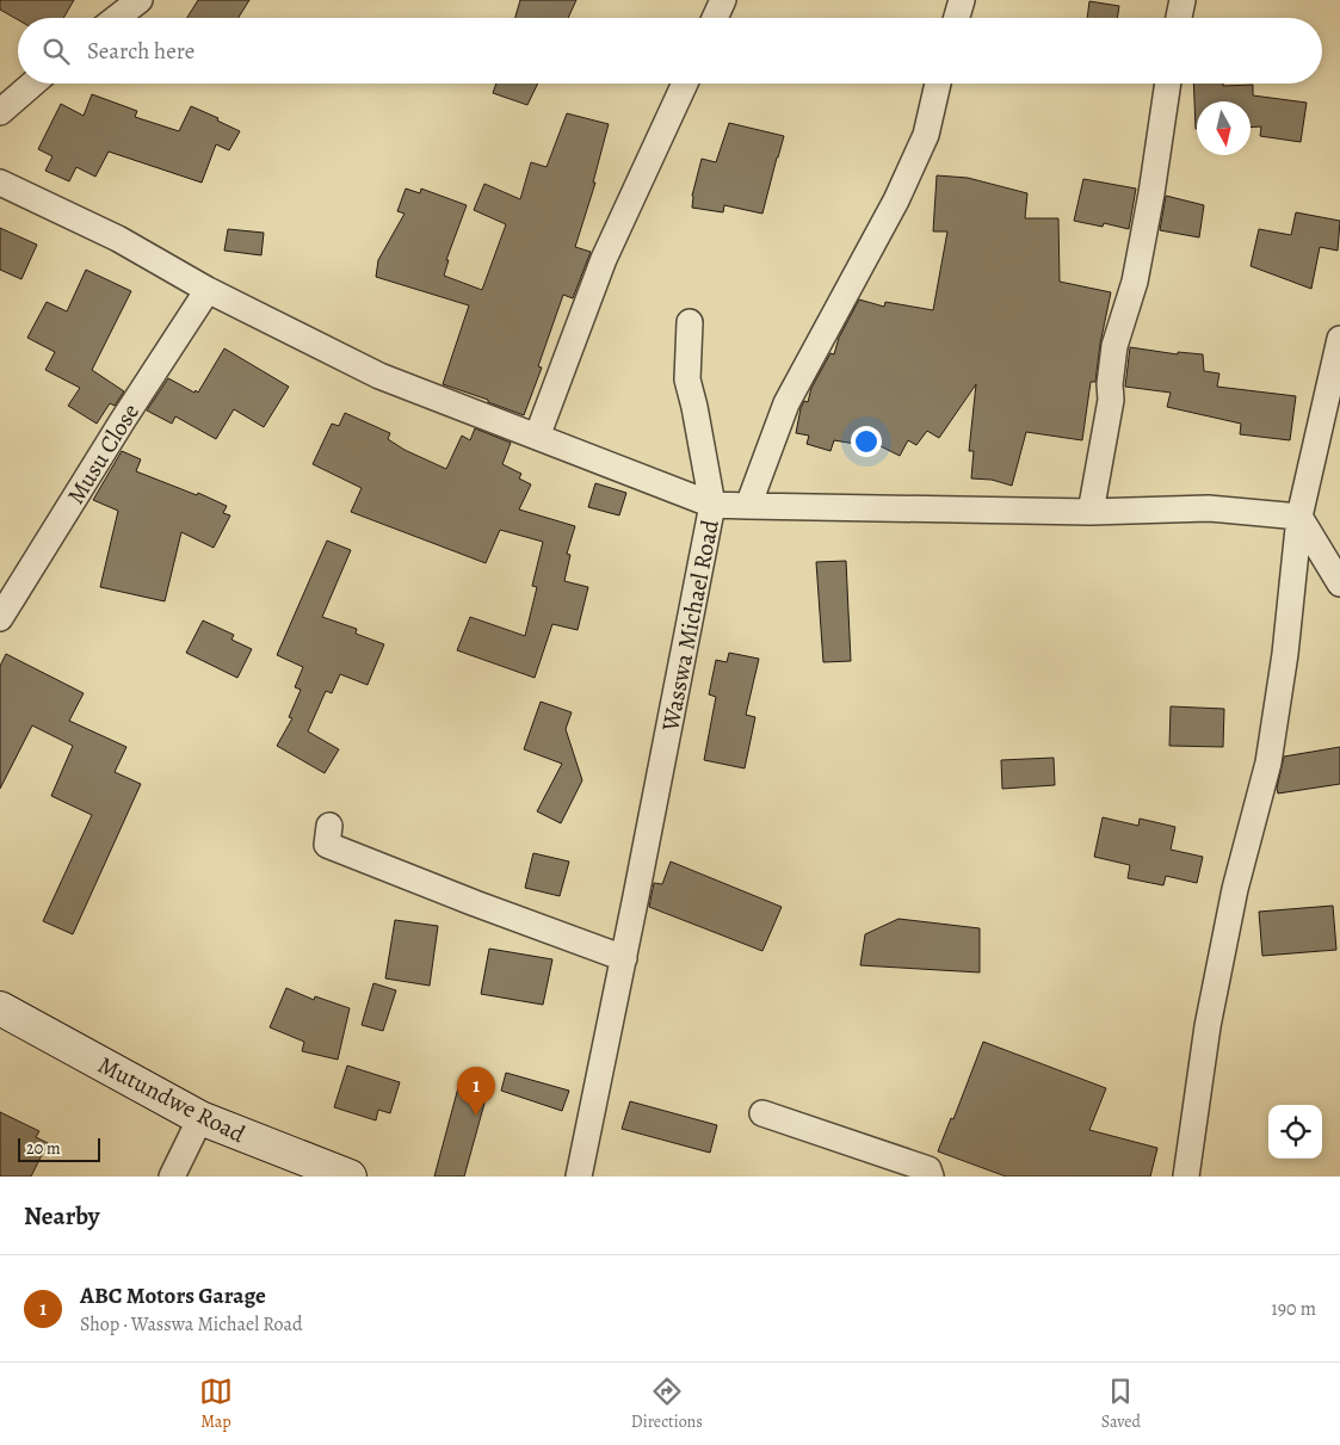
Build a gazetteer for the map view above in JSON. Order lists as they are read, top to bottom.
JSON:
{
  "streets": {
    "main road": ["Mutundwe Road"],
    "street": ["Musu Close", "Wasswa Michael Road"]
  },
  "scale_bar": "20 m",
  "north": "bottom",
  "page": {
    "search": "Search here",
    "pins": "1",
    "scale": "20 m",
    "heading": "Nearby",
    "list": [
      {
        "mark": "1",
        "name": "ABC Motors Garage",
        "note": "Shop · Wasswa Michael Road",
        "value": "190 m"
      }
    ],
    "nav": ["Map", "Directions", "Saved"]
  }
}
